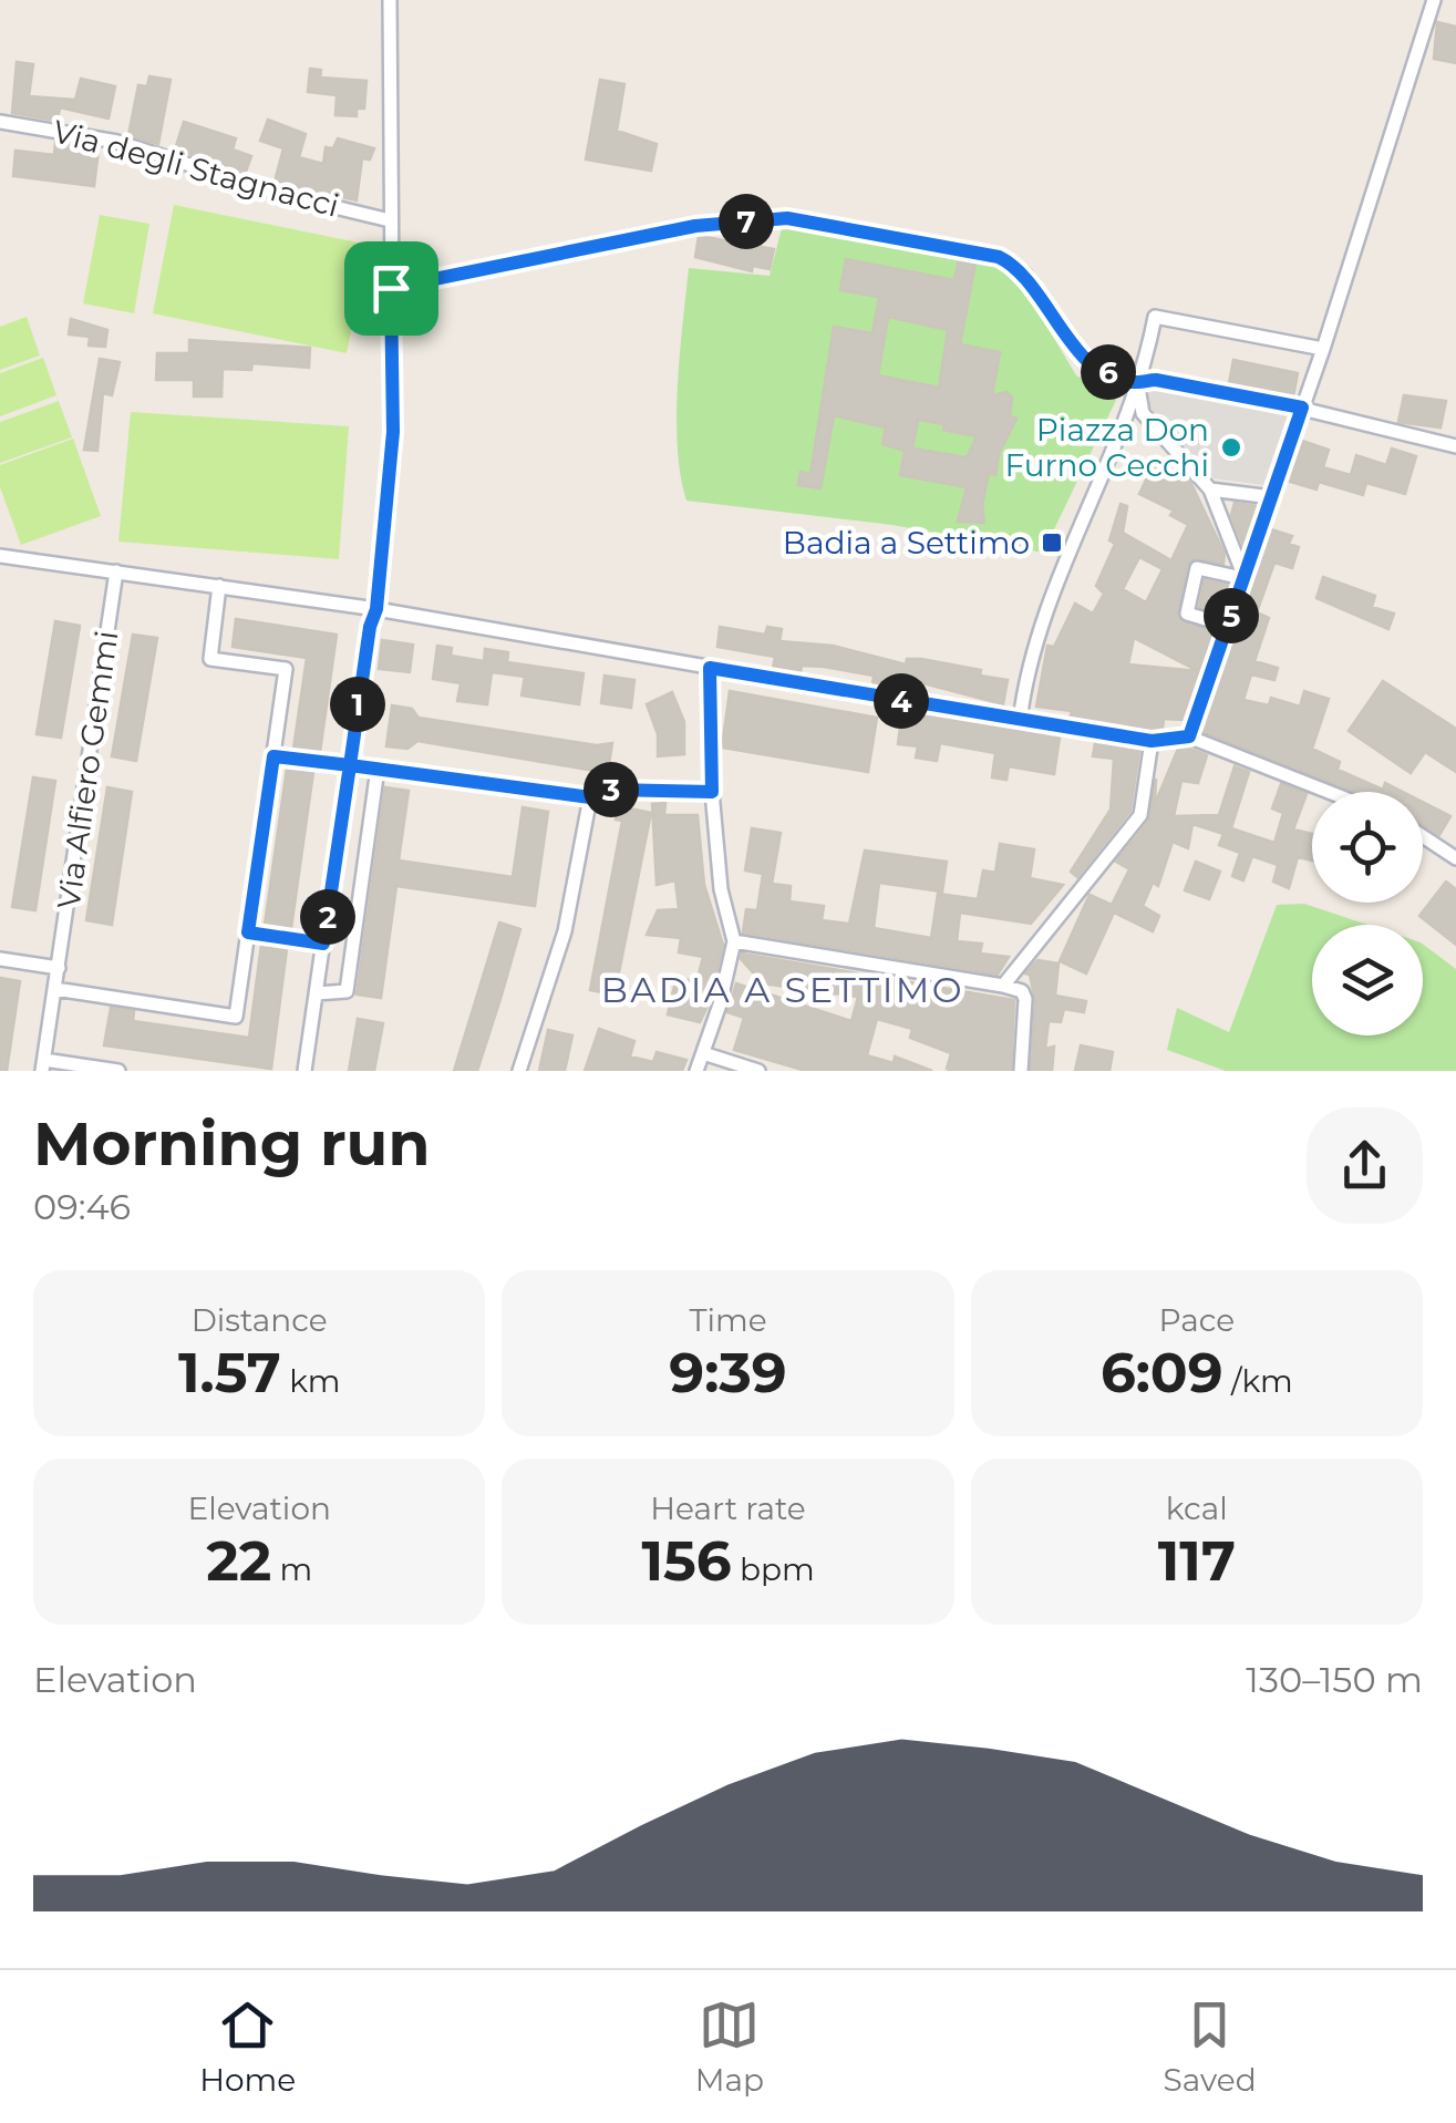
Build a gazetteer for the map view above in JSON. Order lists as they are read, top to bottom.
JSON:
{
  "streets": {
    "street": ["Via degli Stagnacci", "Via Alfiero Gemmi"]
  },
  "districts": ["BADIA A SETTIMO"],
  "places": {
    "other": ["Piazza Don Furno Cecchi"],
    "transit": ["Badia a Settimo"]
  },
  "page": {
    "pins": [
      "7",
      "6",
      "5",
      "4",
      "1",
      "3",
      "2"
    ],
    "heading": ["Morning run", "09:46"],
    "stats": [
      ["Distance", "1.57 km"],
      ["Time", "9:39"],
      ["Pace", "6:09 /km"],
      ["Elevation", "22 m"],
      ["Heart rate", "156 bpm"],
      ["kcal", "117"]
    ],
    "chart": ["Elevation", "130–150 m"],
    "tabs": ["Home", "Map", "Saved"]
  }
}
